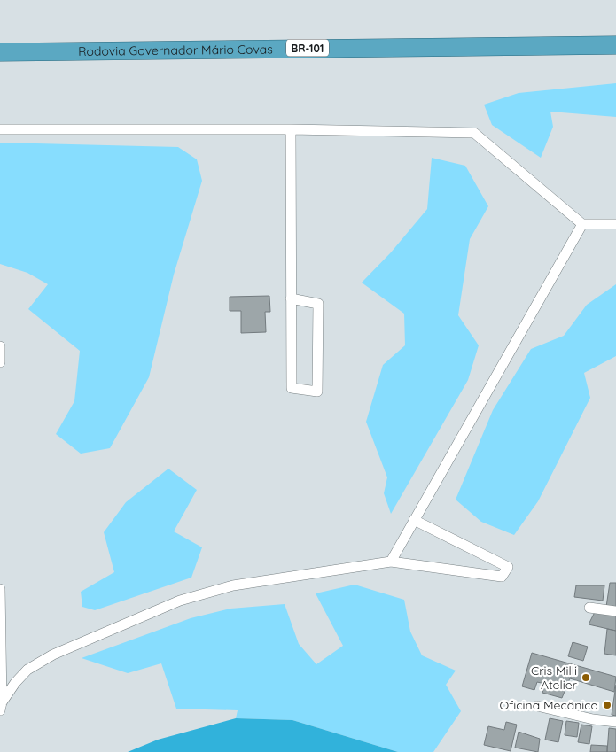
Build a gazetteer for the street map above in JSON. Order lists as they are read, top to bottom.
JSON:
{
  "streets": {
    "highway": ["BR-101", "Rodovia Governador Mário Covas"]
  },
  "places": ["Cris Milli Atelier", "Oficina Mecânica"]
}
